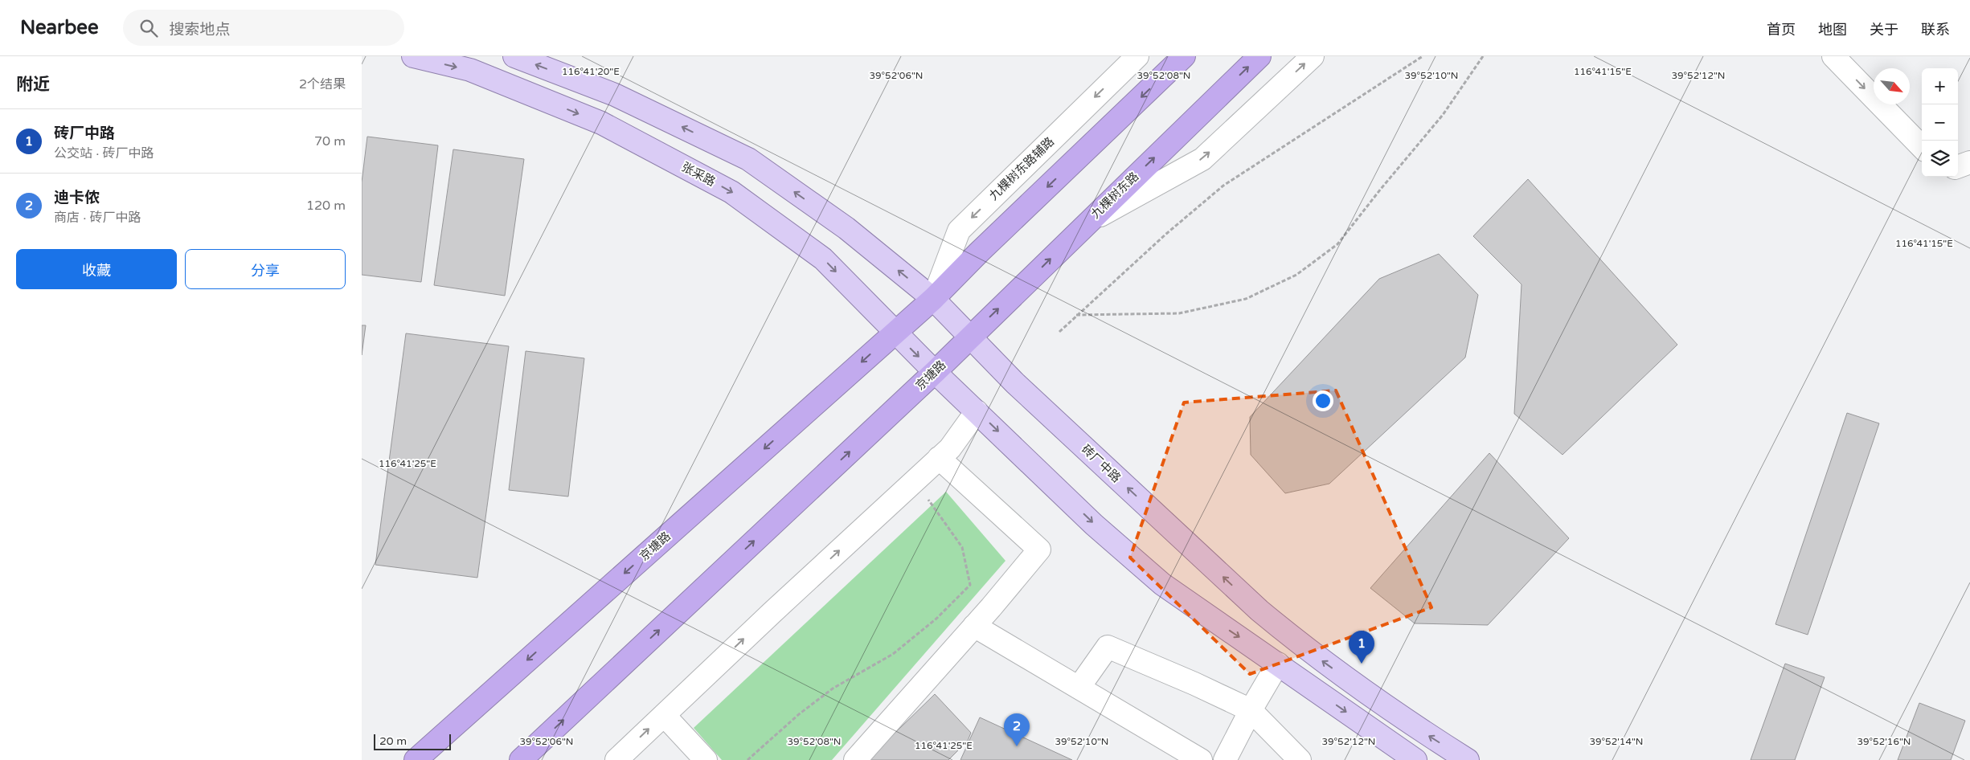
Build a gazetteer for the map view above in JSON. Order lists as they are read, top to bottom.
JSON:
{
  "streets": {
    "highway": ["九棵树东路", "京塘路"],
    "main road": ["张采路", "砖厂中路"],
    "street": ["九棵树东路辅路"]
  },
  "crossings": [
    ["张采路", "京塘路"],
    ["九棵树东路", "京塘路"],
    ["九棵树东路", "砖厂中路"],
    ["京塘路", "砖厂中路"]
  ],
  "scale_bar": "20 m",
  "north": "bottom right",
  "page": {
    "header": "Nearbee",
    "search": "搜索地点",
    "nav": [
      "首页",
      "地图",
      "关于",
      "联系"
    ],
    "heading": ["附近", "2个结果"],
    "map_buttons": ["+", "−"],
    "list": [
      {
        "mark": "1",
        "name": "砖厂中路",
        "note": "公交站 · 砖厂中路",
        "value": "70 m"
      },
      {
        "mark": "2",
        "name": "迪卡侬",
        "note": "商店 · 砖厂中路",
        "value": "120 m"
      }
    ],
    "buttons": ["收藏", "分享"],
    "pins": ["1", "2"],
    "scale": "20 m"
  },
  "coordinates": [
    "116°41'20\"E",
    "116°41'15\"E",
    "39°52'06\"N",
    "39°52'08\"N",
    "39°52'10\"N",
    "39°52'12\"N",
    "116°41'25\"E",
    "39°52'14\"N",
    "39°52'16\"N"
  ]
}
